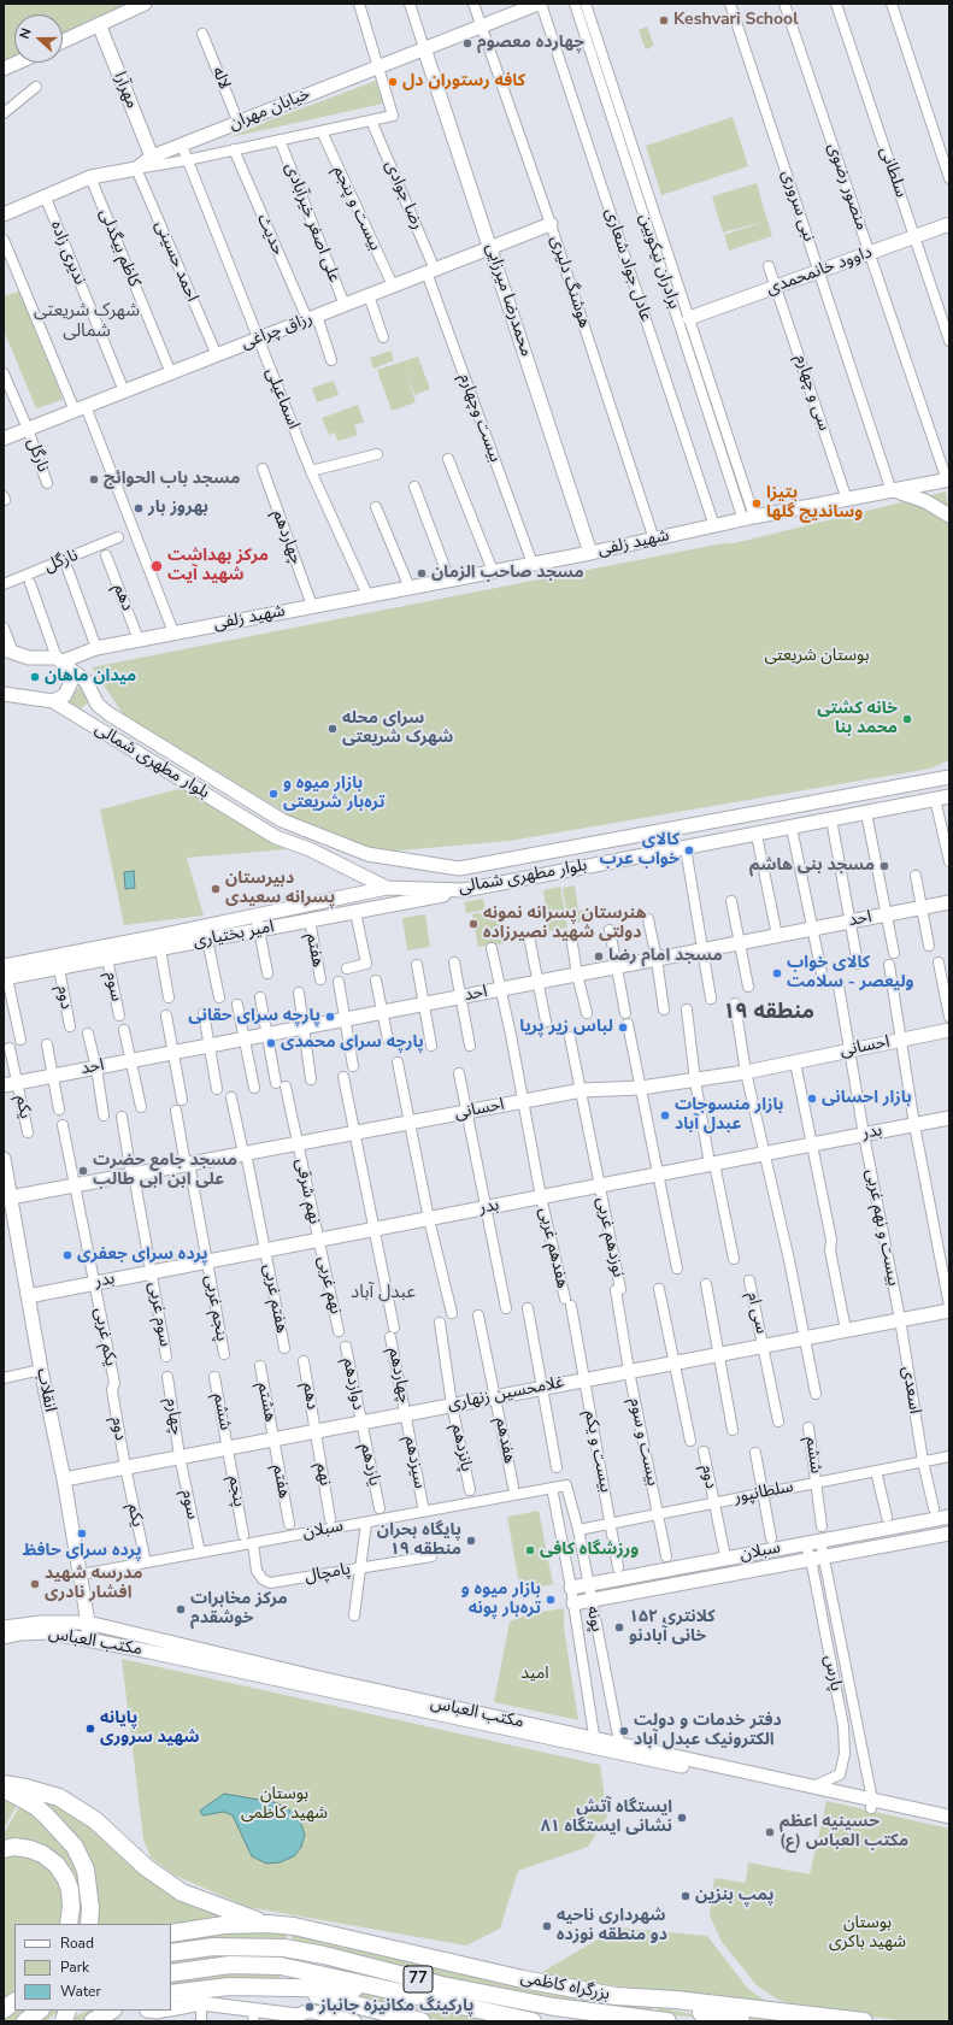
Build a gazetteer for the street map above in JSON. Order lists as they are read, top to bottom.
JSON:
{
  "streets": {
    "highway": ["77", "بزرگراه کاظمی"],
    "street": [
      "لاله",
      "مهرآرا",
      "خیابان مهران",
      "سلطانی",
      "منصور رضوی",
      "رضا جوادی",
      "نبی سروری",
      "بیست و پنجم",
      "علی اصغر خیرآبادی",
      "حدیث",
      "کاظم بیگدلی",
      "ندیری زاده",
      "احمد حسینی",
      "برادران نیکوبین",
      "عادل جواد شعاری",
      "داوود خانمحمدی",
      "هوشنگ دلیری",
      "محمدرضا میرزایی",
      "رزاق چراغی",
      "سی و چهارم",
      "اسماعیلی",
      "بیست وچهارم",
      "نارگل",
      "چهاردهم",
      "شهید زلفی",
      "نازگل",
      "دهم",
      "بلوار مطهری شمالی",
      "احد",
      "امیر بختیاری",
      "هفتم",
      "سوم",
      "دوم",
      "احسانی",
      "یکم",
      "بدر",
      "نهم شرقی",
      "بیست و نهم غربی",
      "نوزدهم غربی",
      "هفدهم غربی",
      "نهم غربی",
      "هفتم غربی",
      "پنجم غربی",
      "سی ام",
      "سوم غربی",
      "یکم غربی",
      "دوازدهم",
      "انقلاب",
      "اسعدی",
      "غلامحسین زنهاری",
      "هشتم",
      "ششم",
      "چهارم",
      "هفدهم",
      "بیست و سوم",
      "پانزدهم",
      "بیست و یکم",
      "سیزدهم",
      "یازدهم",
      "نهم",
      "پنجم",
      "سلطانپور",
      "سبلان",
      "پامچال",
      "پونه",
      "مکتب العباس",
      "پارس"
    ]
  },
  "crossings": [
    ["لاله", "خیابان مهران"],
    ["مهرآرا", "خیابان مهران"],
    ["خیابان مهران", "کاظم بیگدلی"],
    ["خیابان مهران", "ندیری زاده"],
    ["خیابان مهران", "احمد حسینی"],
    ["خیابان مهران", "عادل جواد شعاری"],
    ["خیابان مهران", "هوشنگ دلیری"],
    ["خیابان مهران", "محمدرضا میرزایی"],
    ["خیابان مهران", "اسماعیلی"],
    ["سلطانی", "داوود خانمحمدی"],
    ["منصور رضوی", "داوود خانمحمدی"],
    ["منصور رضوی", "شهید زلفی"],
    ["رضا جوادی", "رزاق چراغی"],
    ["رضا جوادی", "بیست وچهارم"],
    ["نبی سروری", "داوود خانمحمدی"],
    ["نبی سروری", "شهید زلفی"],
    ["بیست و پنجم", "رزاق چراغی"],
    ["علی اصغر خیرآبادی", "رزاق چراغی"],
    ["حدیث", "رزاق چراغی"],
    ["کاظم بیگدلی", "رزاق چراغی"],
    ["ندیری زاده", "رزاق چراغی"],
    ["احمد حسینی", "رزاق چراغی"],
    ["برادران نیکوبین", "داوود خانمحمدی"],
    ["برادران نیکوبین", "شهید زلفی"],
    ["عادل جواد شعاری", "شهید زلفی"],
    ["داوود خانمحمدی", "سی و چهارم"],
    ["هوشنگ دلیری", "رزاق چراغی"],
    ["هوشنگ دلیری", "شهید زلفی"],
    ["محمدرضا میرزایی", "رزاق چراغی"],
    ["محمدرضا میرزایی", "شهید زلفی"],
    ["رزاق چراغی", "اسماعیلی"],
    ["رزاق چراغی", "بیست وچهارم"],
    ["رزاق چراغی", "نارگل"],
    ["سی و چهارم", "شهید زلفی"],
    ["اسماعیلی", "شهید زلفی"],
    ["بیست وچهارم", "شهید زلفی"],
    ["چهاردهم", "شهید زلفی"],
    ["چهاردهم", "احسانی"],
    ["چهاردهم", "بدر"],
    ["چهاردهم", "غلامحسین زنهاری"],
    ["چهاردهم", "سیزدهم"],
    ["شهید زلفی", "دهم"],
    ["شهید زلفی", "بلوار مطهری شمالی"],
    ["دهم", "غلامحسین زنهاری"],
    ["دهم", "نهم"],
    ["بلوار مطهری شمالی", "امیر بختیاری"],
    ["احد", "یکم"],
    ["احد", "هفدهم غربی"],
    ["امیر بختیاری", "هفتم"],
    ["امیر بختیاری", "سوم"],
    ["امیر بختیاری", "دوم"],
    ["هفتم", "غلامحسین زنهاری"],
    ["هفتم", "هشتم"],
    ["سوم", "غلامحسین زنهاری"],
    ["سوم", "چهارم"],
    ["سوم", "سبلان"],
    ["دوم", "یکم"],
    ["دوم", "یکم غربی"],
    ["دوم", "غلامحسین زنهاری"],
    ["دوم", "سلطانپور"],
    ["احسانی", "نهم شرقی"],
    ["احسانی", "بیست و نهم غربی"],
    ["احسانی", "نوزدهم غربی"],
    ["احسانی", "هفدهم غربی"],
    ["احسانی", "هفتم غربی"],
    ["احسانی", "پنجم غربی"],
    ["احسانی", "سوم غربی"],
    ["احسانی", "یکم غربی"],
    ["احسانی", "انقلاب"],
    ["یکم", "غلامحسین زنهاری"],
    ["یکم", "سبلان"],
    ["بدر", "نهم شرقی"],
    ["بدر", "بیست و نهم غربی"],
    ["بدر", "نوزدهم غربی"],
    ["بدر", "هفدهم غربی"],
    ["بدر", "نهم غربی"],
    ["بدر", "هفتم غربی"],
    ["بدر", "پنجم غربی"],
    ["بدر", "سوم غربی"],
    ["بدر", "یکم غربی"],
    ["بدر", "انقلاب"],
    ["نهم شرقی", "نهم غربی"],
    ["بیست و نهم غربی", "اسعدی"],
    ["بیست و نهم غربی", "غلامحسین زنهاری"],
    ["نوزدهم غربی", "غلامحسین زنهاری"],
    ["نوزدهم غربی", "بیست و سوم"],
    ["هفدهم غربی", "غلامحسین زنهاری"],
    ["هفدهم غربی", "بیست و یکم"],
    ["سی ام", "غلامحسین زنهاری"],
    ["دوازدهم", "غلامحسین زنهاری"],
    ["دوازدهم", "یازدهم"],
    ["انقلاب", "غلامحسین زنهاری"],
    ["انقلاب", "سبلان"],
    ["انقلاب", "مکتب العباس"],
    ["اسعدی", "غلامحسین زنهاری"],
    ["اسعدی", "سلطانپور"],
    ["غلامحسین زنهاری", "هشتم"],
    ["غلامحسین زنهاری", "ششم"],
    ["غلامحسین زنهاری", "چهارم"],
    ["غلامحسین زنهاری", "هفدهم"],
    ["غلامحسین زنهاری", "بیست و سوم"],
    ["غلامحسین زنهاری", "پانزدهم"],
    ["غلامحسین زنهاری", "بیست و یکم"],
    ["غلامحسین زنهاری", "سیزدهم"],
    ["غلامحسین زنهاری", "یازدهم"],
    ["غلامحسین زنهاری", "نهم"],
    ["غلامحسین زنهاری", "پنجم"],
    ["ششم", "پنجم"],
    ["ششم", "سلطانپور"],
    ["بیست و سوم", "سلطانپور"],
    ["بیست و یکم", "سلطانپور"],
    ["سیزدهم", "سبلان"],
    ["سلطانپور", "پونه"],
    ["سبلان", "پامچال"],
    ["سبلان", "پونه"],
    ["سبلان", "پارس"],
    ["پونه", "مکتب العباس"],
    ["مکتب العباس", "پارس"]
  ],
  "districts": ["شهرک شریعتی شمالی", "منطقه ۱۹", "عبدل آباد"],
  "parks": [
    "بوستان شریعتی",
    "امید",
    "بوستان شهید کاظمی",
    "بوستان شهید باکری"
  ],
  "places": [
    "Keshvari School",
    "چهارده معصوم",
    "کافه رستوران دل",
    "مسجد باب الحوائج",
    "پتیزا وساندیچ گلها",
    "بهروز بار",
    "مرکز بهداشت شهید آیت",
    "مسجد صاحب الزمان",
    "میدان ماهان",
    "خانه کشتی محمد بنا",
    "سرای محله شهرک شریعتی",
    "بازار میوه و تره‌بار شریعتی",
    "کالای خواب عرب",
    "مسجد بنی هاشم",
    "دبیرستان پسرانه سعیدی",
    "هنرستان پسرانه نمونه دولتی شهید نصیرزاده",
    "مسجد امام رضا",
    "کالای خواب ولیعصر - سلامت",
    "پارچه سرای حقانی",
    "لباس زیر پریا",
    "پارچه سرای محمدی",
    "بازار احسانی",
    "بازار منسوجات عبدل آباد",
    "مسجد جامع حضرت علی ابن ابی طالب",
    "پرده سرای جعفری",
    "پرده سرای حافظ",
    "پایگاه بحران منطقه ۱۹",
    "ورزشگاه کافی",
    "مدرسه شهید افشار نادری",
    "بازار میوه و تره‌بار پونه",
    "مرکز مخابرات خوشقدم",
    "کلانتری ۱۵۲ خانی آبادنو",
    "پایانه شهید سروری",
    "دفتر خدمات و دولت الکترونیک عبدل آباد",
    "ایستگاه آتش نشانی ایستگاه ۸۱",
    "حسینیه اعظم مکتب العباس (ع)",
    "پمپ بنزین",
    "شهرداری ناحیه دو منطقه نوزده",
    "پارکینگ مکانیزه جانباز"
  ],
  "legend": ["Road", "Park", "Water"],
  "north": "left"
}
